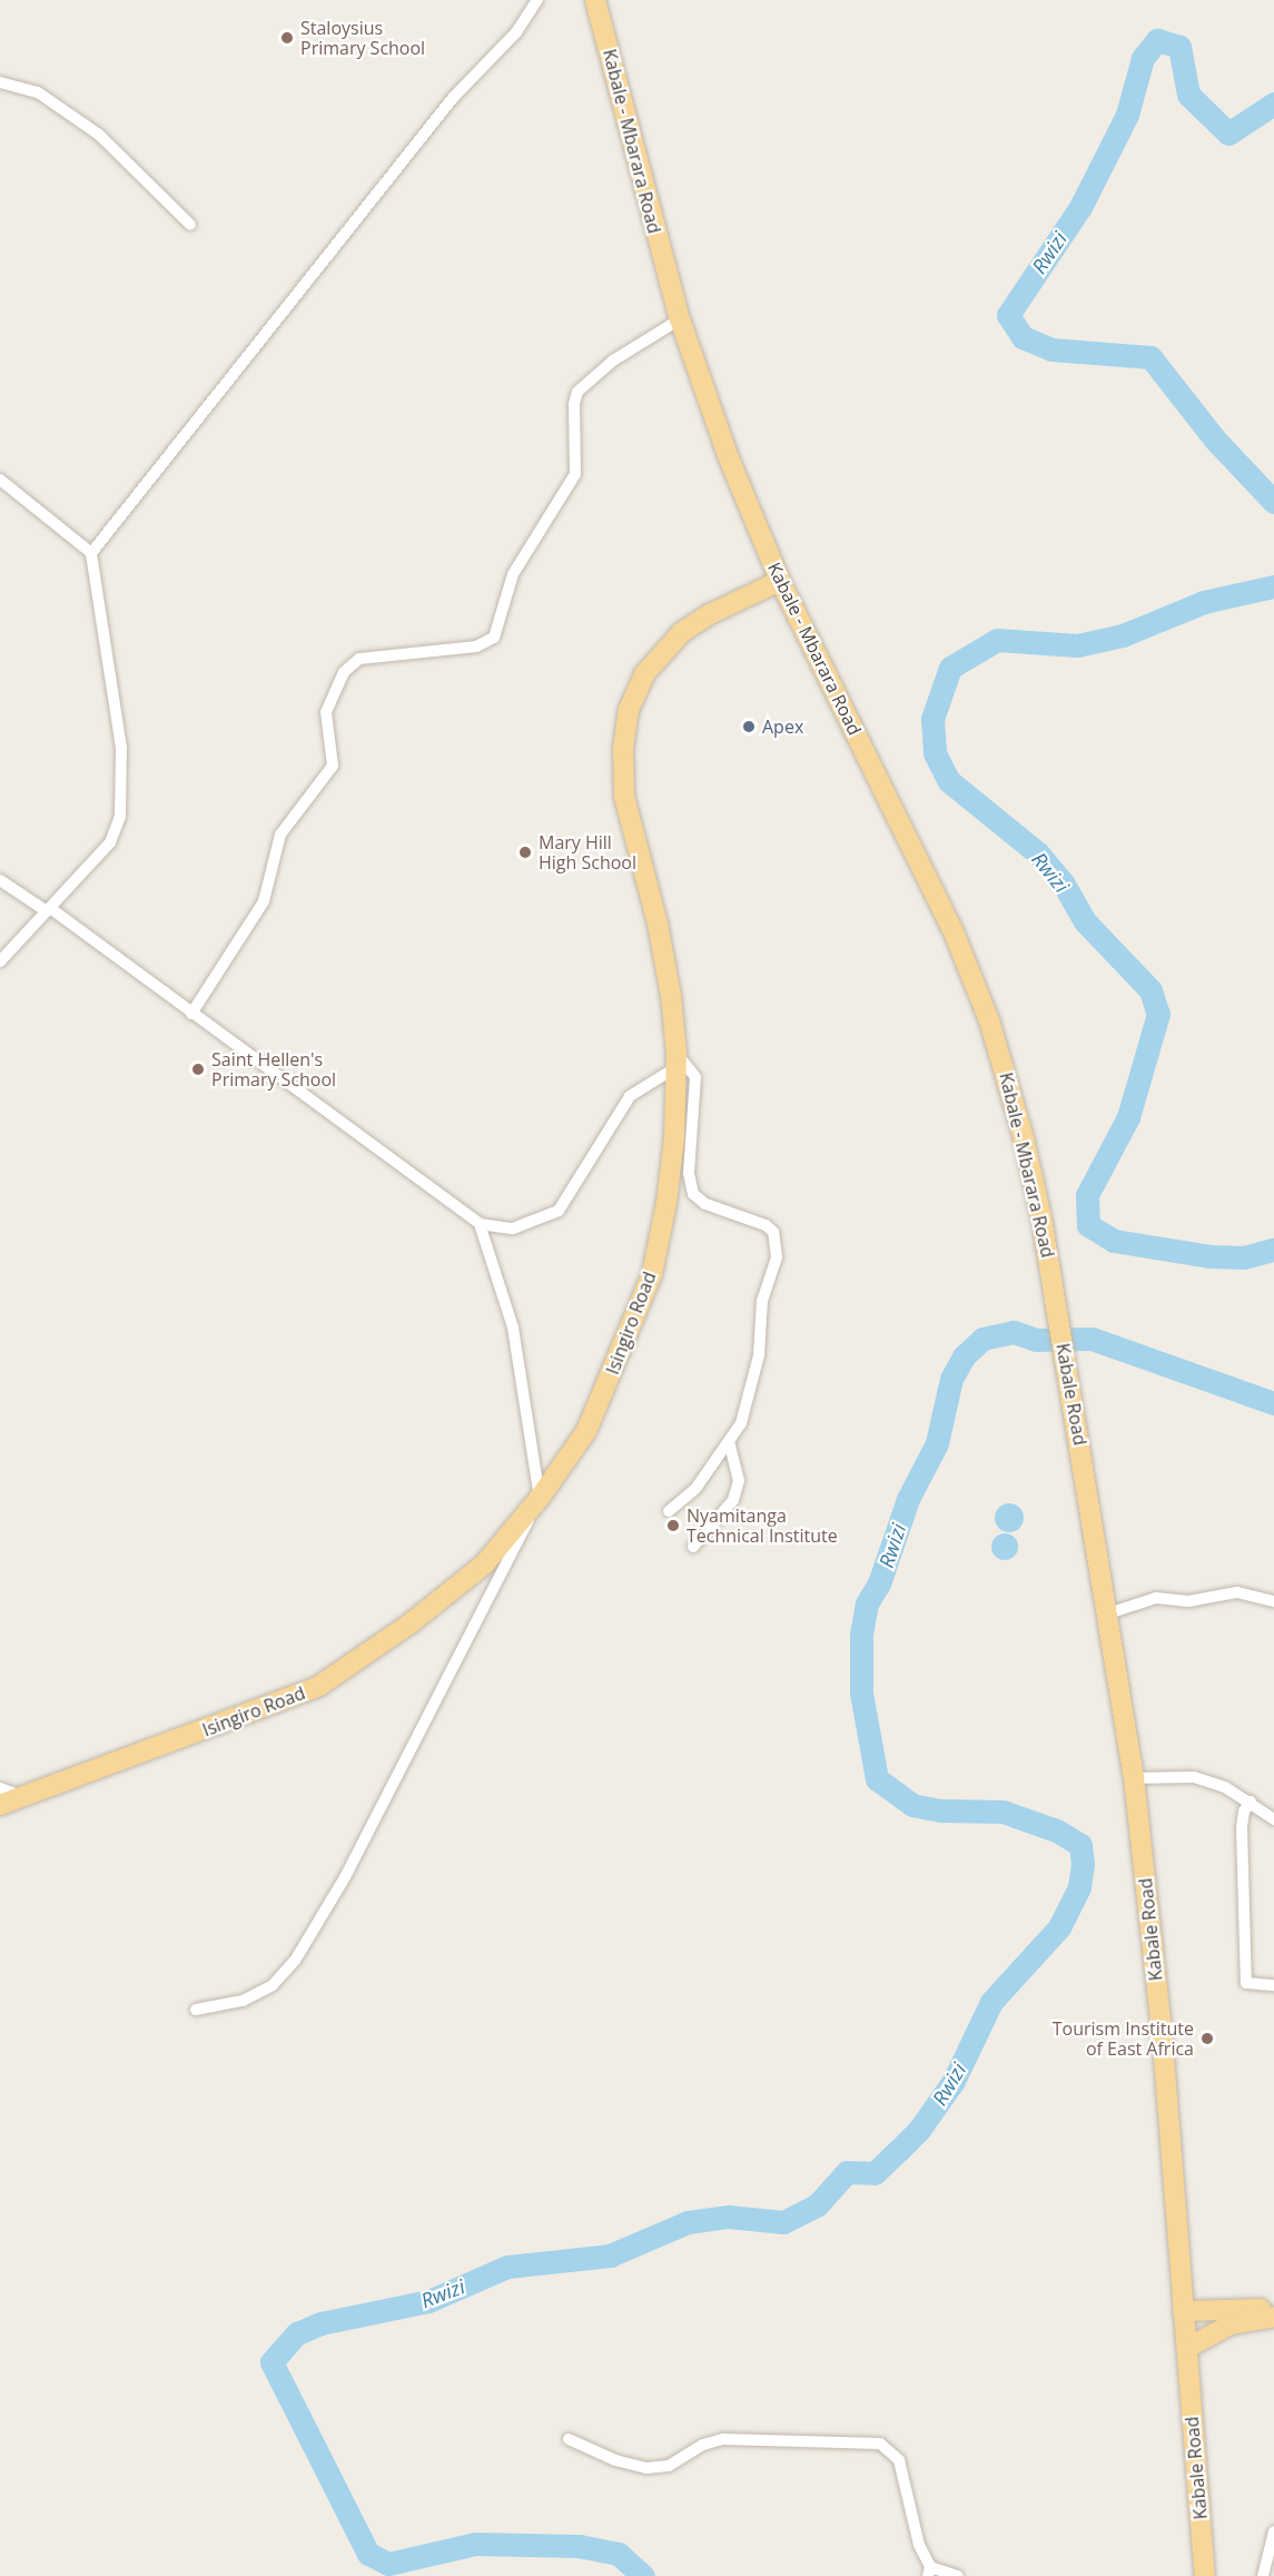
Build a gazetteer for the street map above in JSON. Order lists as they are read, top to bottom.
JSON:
{
  "streets": {
    "main road": ["Kabale - Mbarara Road", "Isingiro Road", "Kabale Road"]
  },
  "crossings": [
    ["Kabale - Mbarara Road", "Isingiro Road"],
    ["Kabale - Mbarara Road", "Kabale Road"]
  ],
  "water": ["Rwizi"],
  "places": [
    "Staloysius Primary School",
    "Apex",
    "Mary Hill High School",
    "Saint Hellen's Primary School",
    "Nyamitanga Technical Institute",
    "Tourism Institute of East Africa"
  ]
}
